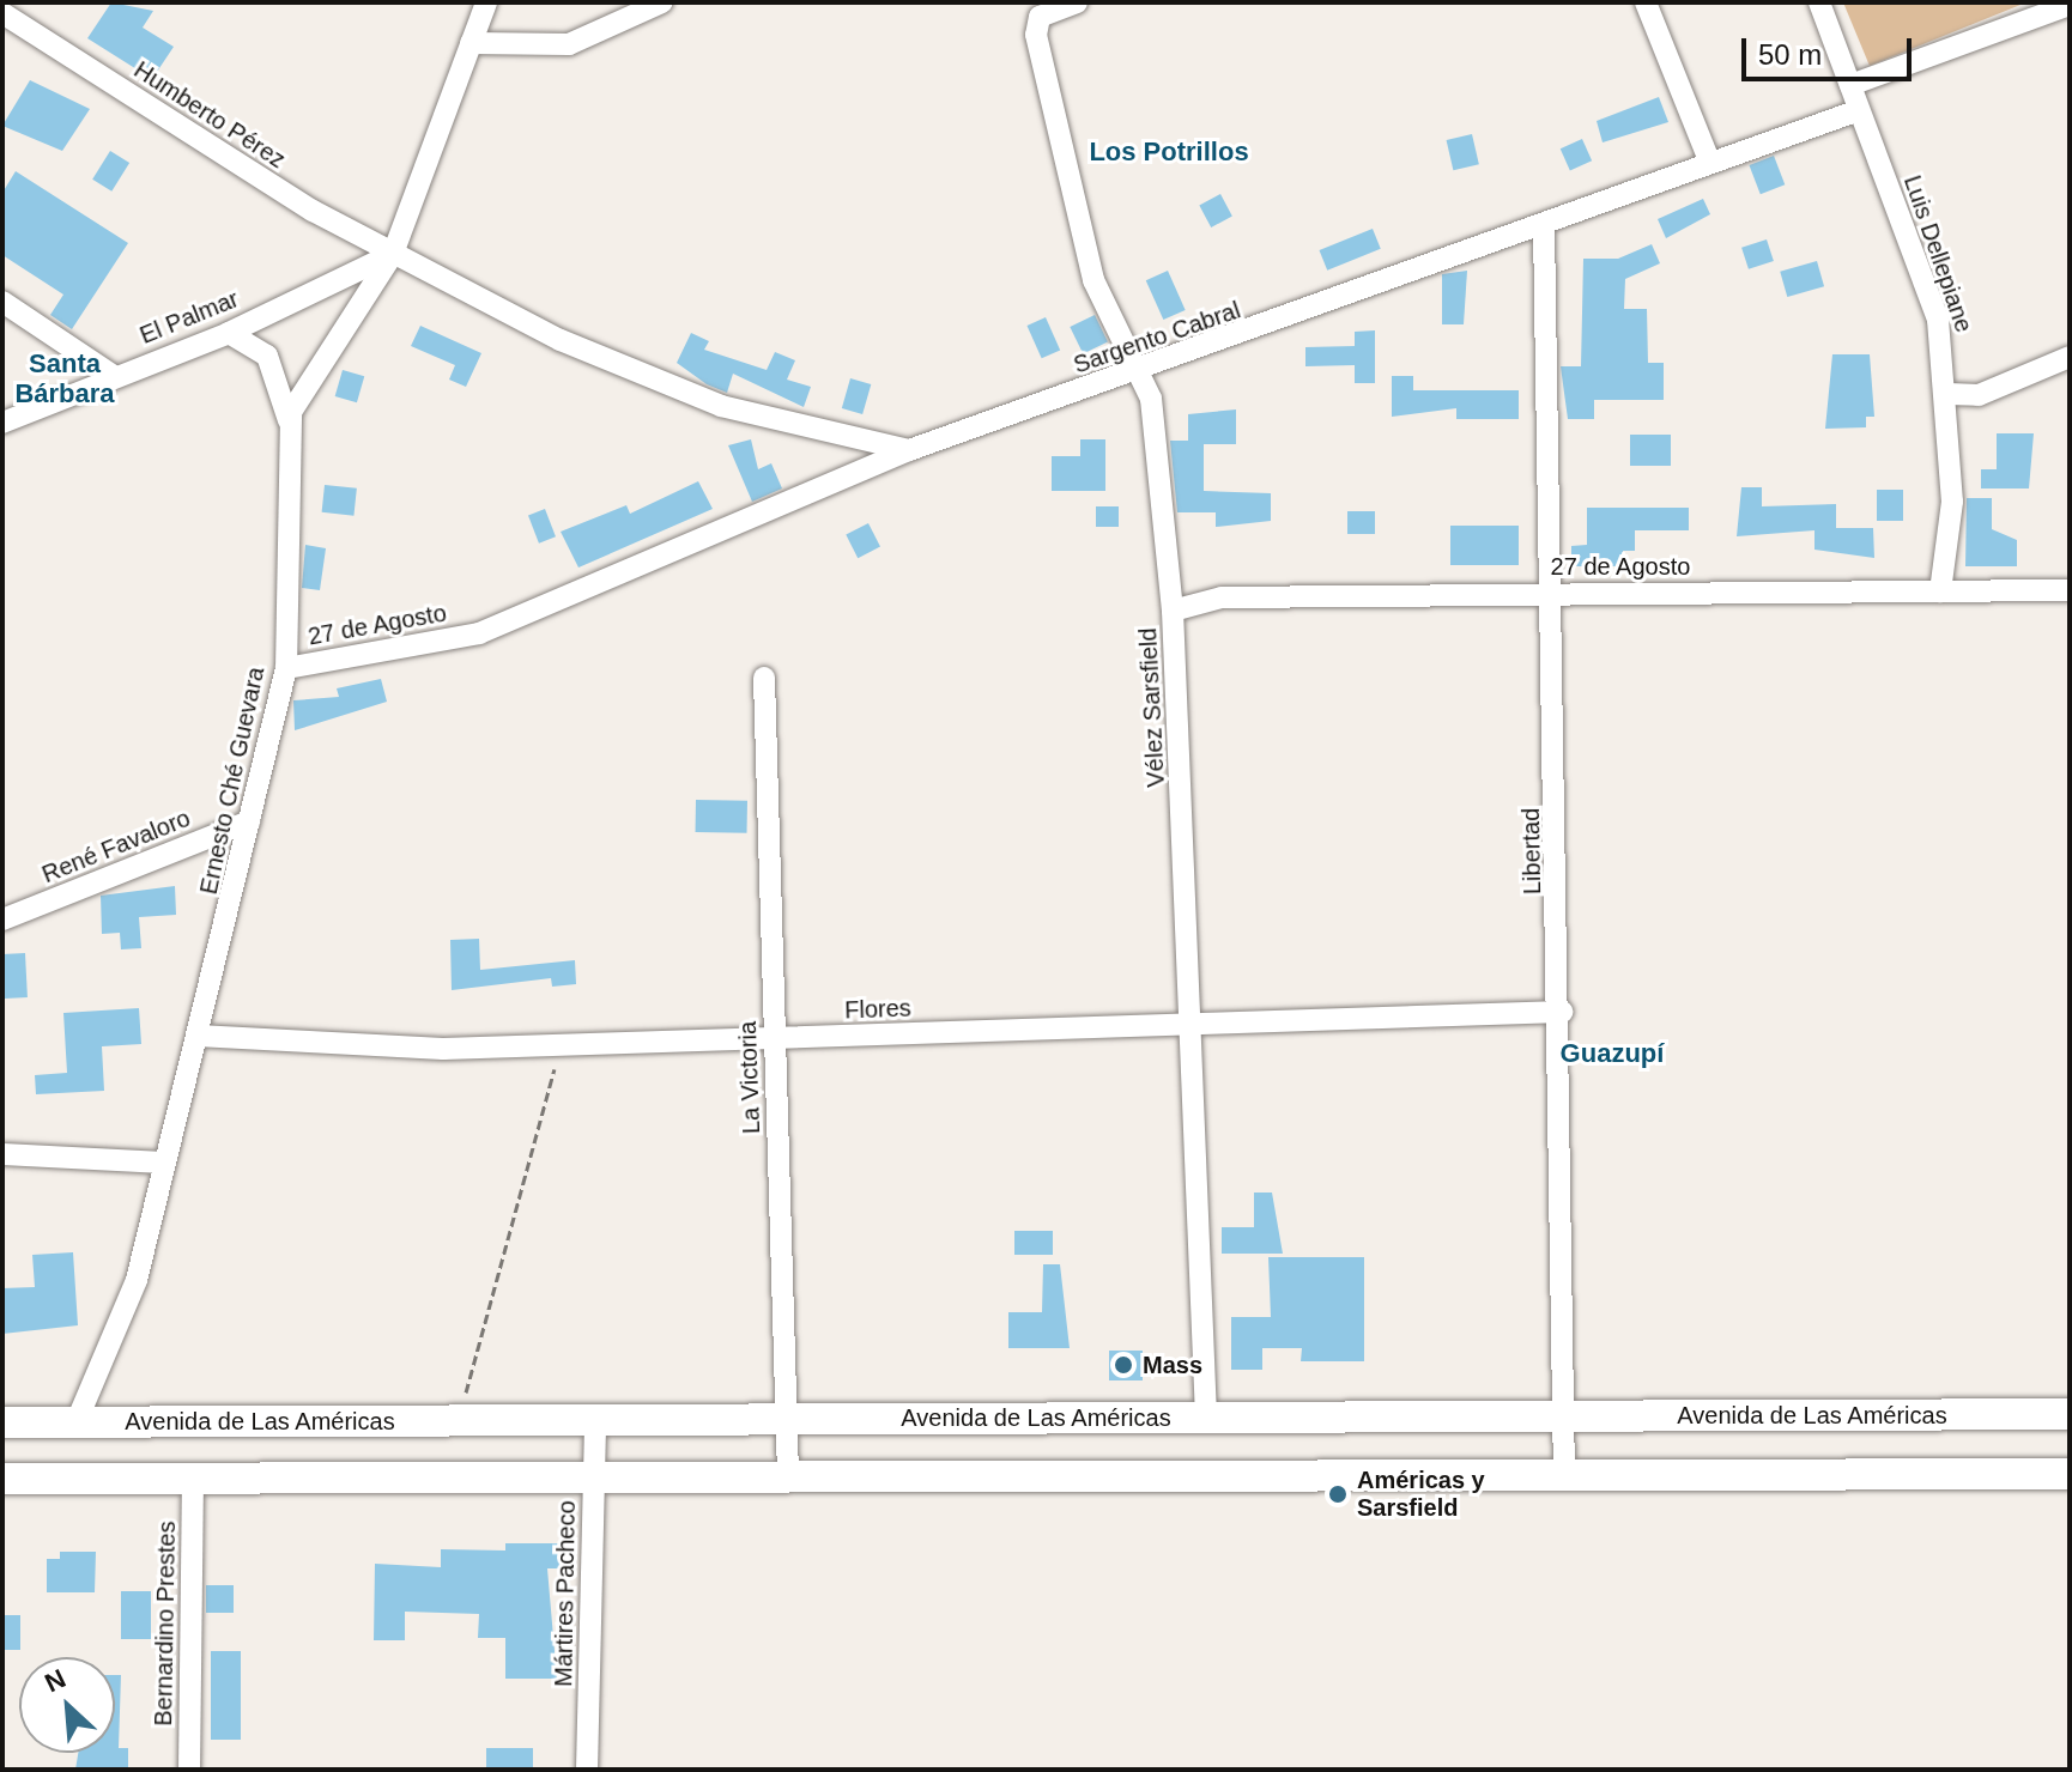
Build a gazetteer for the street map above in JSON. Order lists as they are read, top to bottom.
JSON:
{
  "streets": {
    "main road": ["Avenida de Las Américas"],
    "street": [
      "Humberto Pérez",
      "Luis Dellepiane",
      "El Palmar",
      "Sargento Cabral",
      "27 de Agosto",
      "Vélez Sarsfield",
      "Ernesto Ché Guevara",
      "René Favaloro",
      "Libertad",
      "Flores",
      "La Victoria",
      "Mártires Pacheco",
      "Bernardino Prestes"
    ]
  },
  "crossings": [
    ["Humberto Pérez", "El Palmar"],
    ["Humberto Pérez", "Sargento Cabral"],
    ["Luis Dellepiane", "Sargento Cabral"],
    ["Luis Dellepiane", "27 de Agosto"],
    ["Sargento Cabral", "27 de Agosto"],
    ["Sargento Cabral", "Vélez Sarsfield"],
    ["Sargento Cabral", "Libertad"],
    ["27 de Agosto", "Vélez Sarsfield"],
    ["27 de Agosto", "Ernesto Ché Guevara"],
    ["27 de Agosto", "Libertad"],
    ["Vélez Sarsfield", "Flores"],
    ["Vélez Sarsfield", "Avenida de Las Américas"],
    ["Ernesto Ché Guevara", "René Favaloro"],
    ["Ernesto Ché Guevara", "Flores"],
    ["Ernesto Ché Guevara", "Avenida de Las Américas"],
    ["Libertad", "Flores"],
    ["Libertad", "Avenida de Las Américas"],
    ["Flores", "La Victoria"],
    ["La Victoria", "Avenida de Las Américas"],
    ["Avenida de Las Américas", "Mártires Pacheco"]
  ],
  "districts": ["Los Potrillos", "Santa Bárbara", "Guazupí"],
  "places": ["Mass", "Américas y Sarsfield"],
  "scale_bar": "50 m",
  "north": "top left"
}
